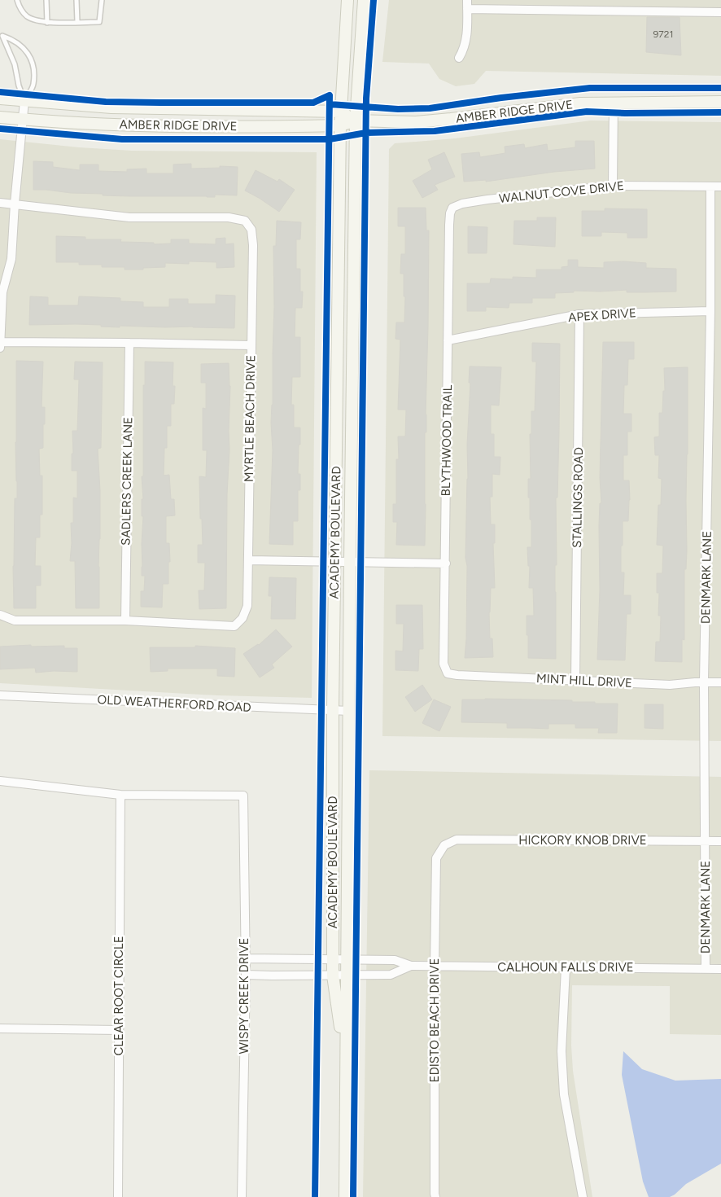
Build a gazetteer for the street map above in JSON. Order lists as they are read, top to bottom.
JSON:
{
  "streets": {
    "main road": ["AMBER RIDGE DRIVE", "ACADEMY BOULEVARD"],
    "street": [
      "WALNUT COVE DRIVE",
      "APEX DRIVE",
      "MYRTLE BEACH DRIVE",
      "BLYTHWOOD TRAIL",
      "SADLERS CREEK LANE",
      "STALLINGS ROAD",
      "DENMARK LANE",
      "MINT HILL DRIVE",
      "OLD WEATHERFORD ROAD",
      "HICKORY KNOB DRIVE",
      "CALHOUN FALLS DRIVE",
      "CLEAR ROOT CIRCLE",
      "WISPY CREEK DRIVE",
      "EDISTO BEACH DRIVE"
    ]
  },
  "crossings": [
    ["AMBER RIDGE DRIVE", "ACADEMY BOULEVARD"],
    ["WALNUT COVE DRIVE", "BLYTHWOOD TRAIL"],
    ["WALNUT COVE DRIVE", "DENMARK LANE"],
    ["APEX DRIVE", "BLYTHWOOD TRAIL"],
    ["APEX DRIVE", "STALLINGS ROAD"],
    ["APEX DRIVE", "DENMARK LANE"],
    ["MYRTLE BEACH DRIVE", "SADLERS CREEK LANE"],
    ["BLYTHWOOD TRAIL", "MINT HILL DRIVE"],
    ["STALLINGS ROAD", "MINT HILL DRIVE"],
    ["ACADEMY BOULEVARD", "OLD WEATHERFORD ROAD"],
    ["ACADEMY BOULEVARD", "CALHOUN FALLS DRIVE"],
    ["DENMARK LANE", "MINT HILL DRIVE"],
    ["DENMARK LANE", "HICKORY KNOB DRIVE"],
    ["DENMARK LANE", "CALHOUN FALLS DRIVE"],
    ["HICKORY KNOB DRIVE", "EDISTO BEACH DRIVE"],
    ["CALHOUN FALLS DRIVE", "WISPY CREEK DRIVE"],
    ["CALHOUN FALLS DRIVE", "EDISTO BEACH DRIVE"],
    ["CLEAR ROOT CIRCLE", "WISPY CREEK DRIVE"]
  ],
  "house_numbers": ["9721"]
}
